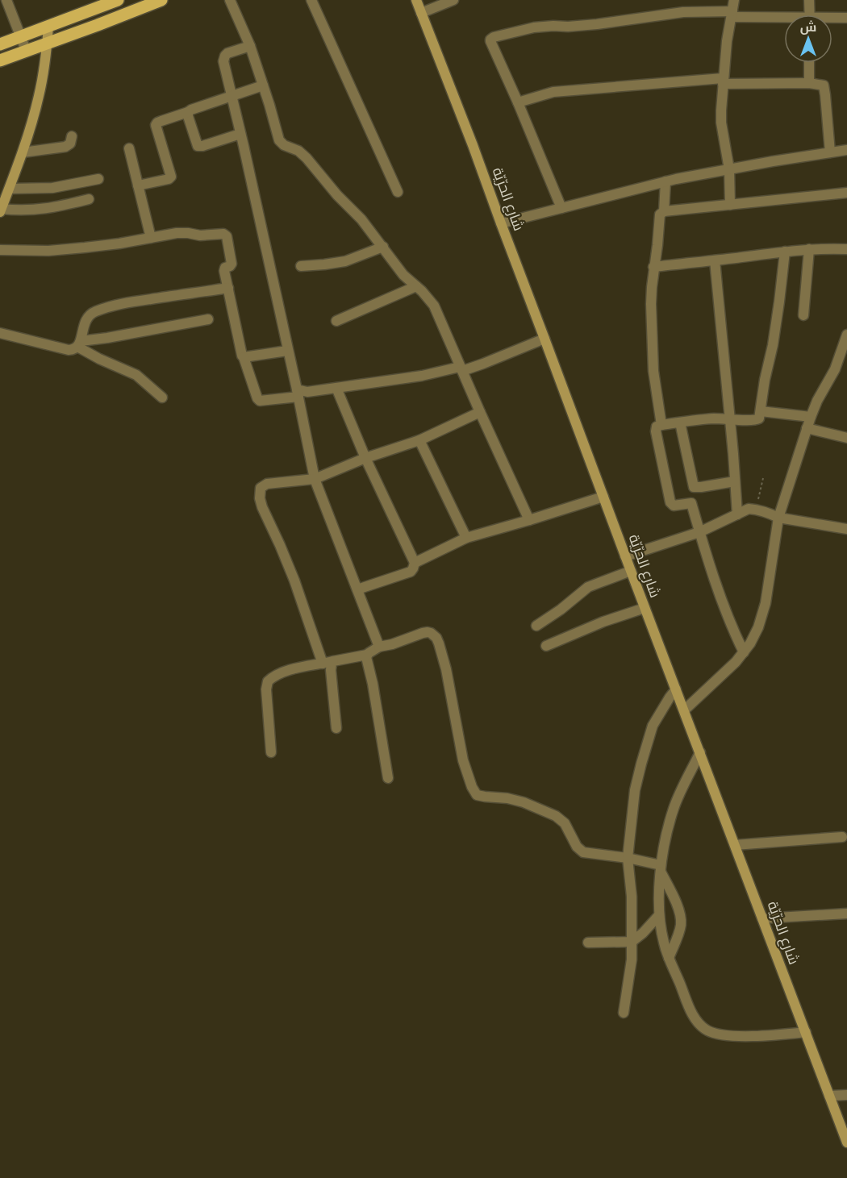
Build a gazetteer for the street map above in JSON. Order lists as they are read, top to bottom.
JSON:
{
  "streets": {
    "main road": ["شارع الحرّيّة"]
  },
  "north": "top"
}
